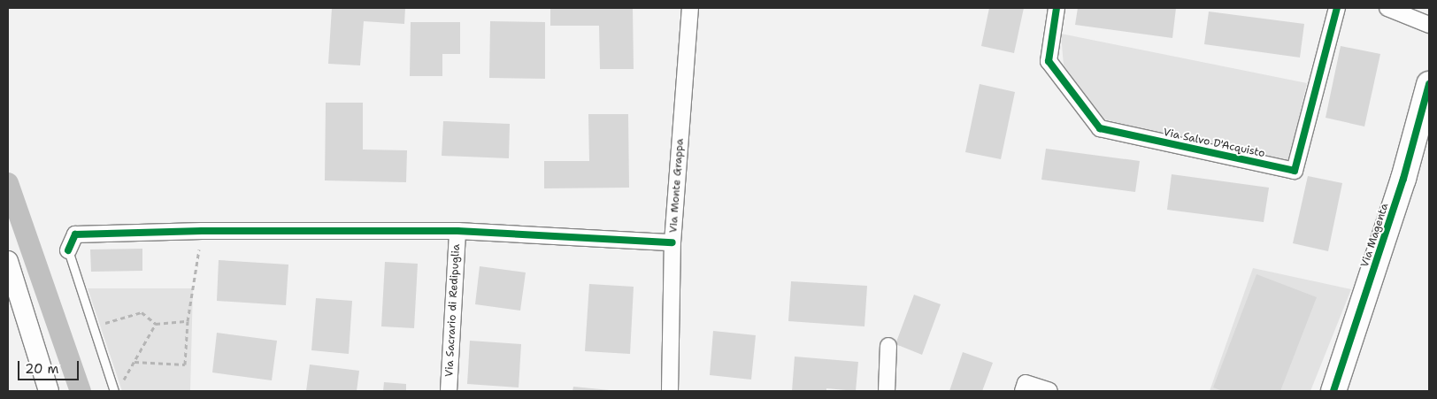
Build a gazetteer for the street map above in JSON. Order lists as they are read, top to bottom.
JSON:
{
  "streets": {
    "main road": ["Via Magenta"],
    "street": ["Via Salvo D'Acquisto", "Via Monte Grappa", "Via Sacrario di Redipuglia"]
  },
  "scale_bar": "20 m"
}
